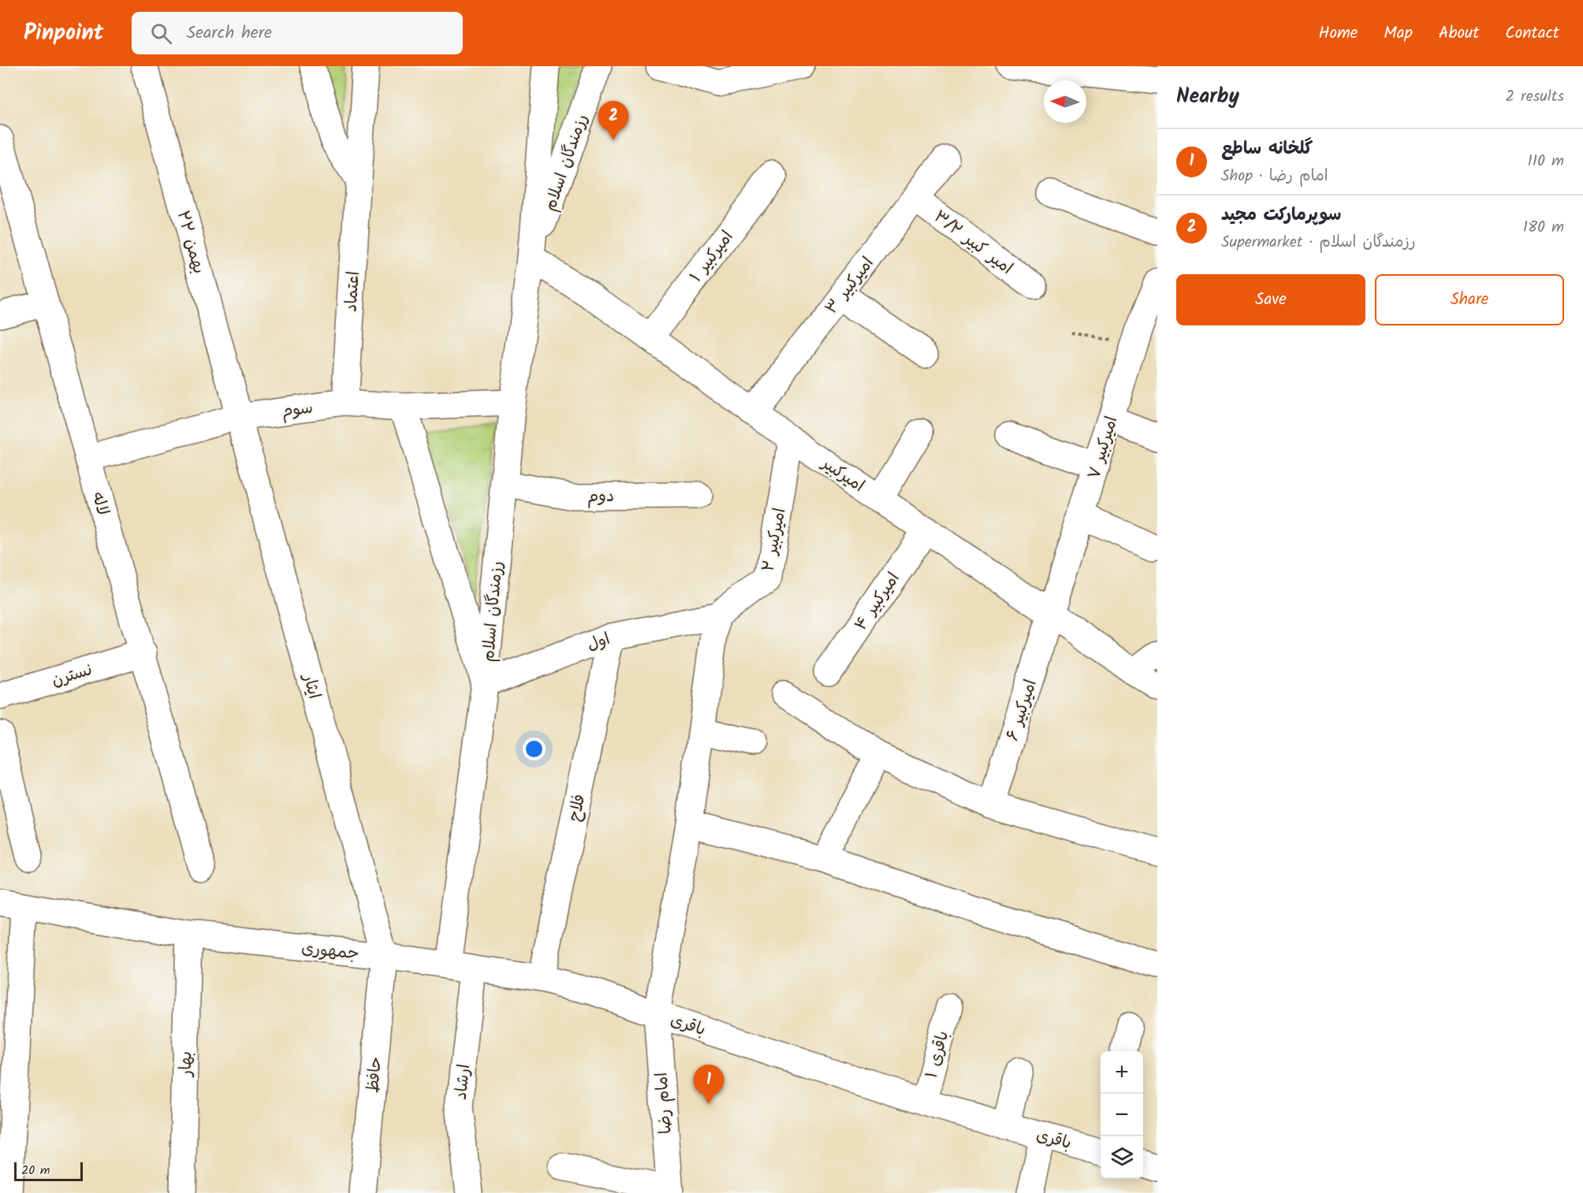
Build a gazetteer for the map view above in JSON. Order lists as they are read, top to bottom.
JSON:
{
  "streets": {
    "street": [
      "رزمندگان اسلام",
      "۲۲ بهمن",
      "امیر کبیر ۳/۲",
      "امیرکبیر ۱",
      "امیرکبیر ۳",
      "اعتماد",
      "سوم",
      "امیرکبیر ۷",
      "امیرکبیر",
      "دوم",
      "لاله",
      "امیرکبیر ۲",
      "امیرکبیر ۴",
      "اول",
      "نسترن",
      "ایثار",
      "امیرکبیر ۶",
      "فلاح",
      "جمهوری",
      "باقری",
      "باقری ۱",
      "بهار",
      "حافظ",
      "ارشاد",
      "امام رضا"
    ]
  },
  "crossings": [
    ["رزمندگان اسلام", "سوم"],
    ["رزمندگان اسلام", "امیرکبیر"],
    ["رزمندگان اسلام", "دوم"],
    ["رزمندگان اسلام", "اول"],
    ["رزمندگان اسلام", "جمهوری"],
    ["۲۲ بهمن", "سوم"],
    ["۲۲ بهمن", "ایثار"],
    ["امیر کبیر ۳/۲", "امیرکبیر ۳"],
    ["امیرکبیر ۱", "امیرکبیر"],
    ["امیرکبیر ۳", "امیرکبیر"],
    ["اعتماد", "سوم"],
    ["سوم", "لاله"],
    ["سوم", "ایثار"],
    ["امیرکبیر ۷", "امیرکبیر"],
    ["امیرکبیر ۷", "امیرکبیر ۶"],
    ["امیرکبیر", "امیرکبیر ۲"],
    ["امیرکبیر", "امیرکبیر ۴"],
    ["امیرکبیر", "امیرکبیر ۶"],
    ["لاله", "نسترن"],
    ["امیرکبیر ۲", "اول"],
    ["امیرکبیر ۲", "باقری"],
    ["اول", "فلاح"],
    ["اول", "باقری"],
    ["ایثار", "جمهوری"],
    ["ایثار", "حافظ"],
    ["فلاح", "جمهوری"],
    ["جمهوری", "باقری"],
    ["جمهوری", "بهار"],
    ["جمهوری", "حافظ"],
    ["جمهوری", "ارشاد"],
    ["جمهوری", "امام رضا"],
    ["باقری", "باقری ۱"],
    ["باقری", "امام رضا"]
  ],
  "scale_bar": "20 m",
  "north": "left",
  "page": {
    "header": "Pinpoint",
    "search": "Search here",
    "nav": [
      "Home",
      "Map",
      "About",
      "Contact"
    ],
    "heading": ["Nearby", "2 results"],
    "pins": ["2", "1"],
    "list": [
      {
        "mark": "1",
        "name": "گلخانه ساطع",
        "note": "Shop · امام رضا",
        "value": "110 m"
      },
      {
        "mark": "2",
        "name": "سوپرمارکت مجید",
        "note": "Supermarket · رزمندگان اسلام",
        "value": "180 m"
      }
    ],
    "buttons": ["Save", "Share"],
    "map_buttons": ["+", "−"],
    "scale": "20 m"
  }
}
